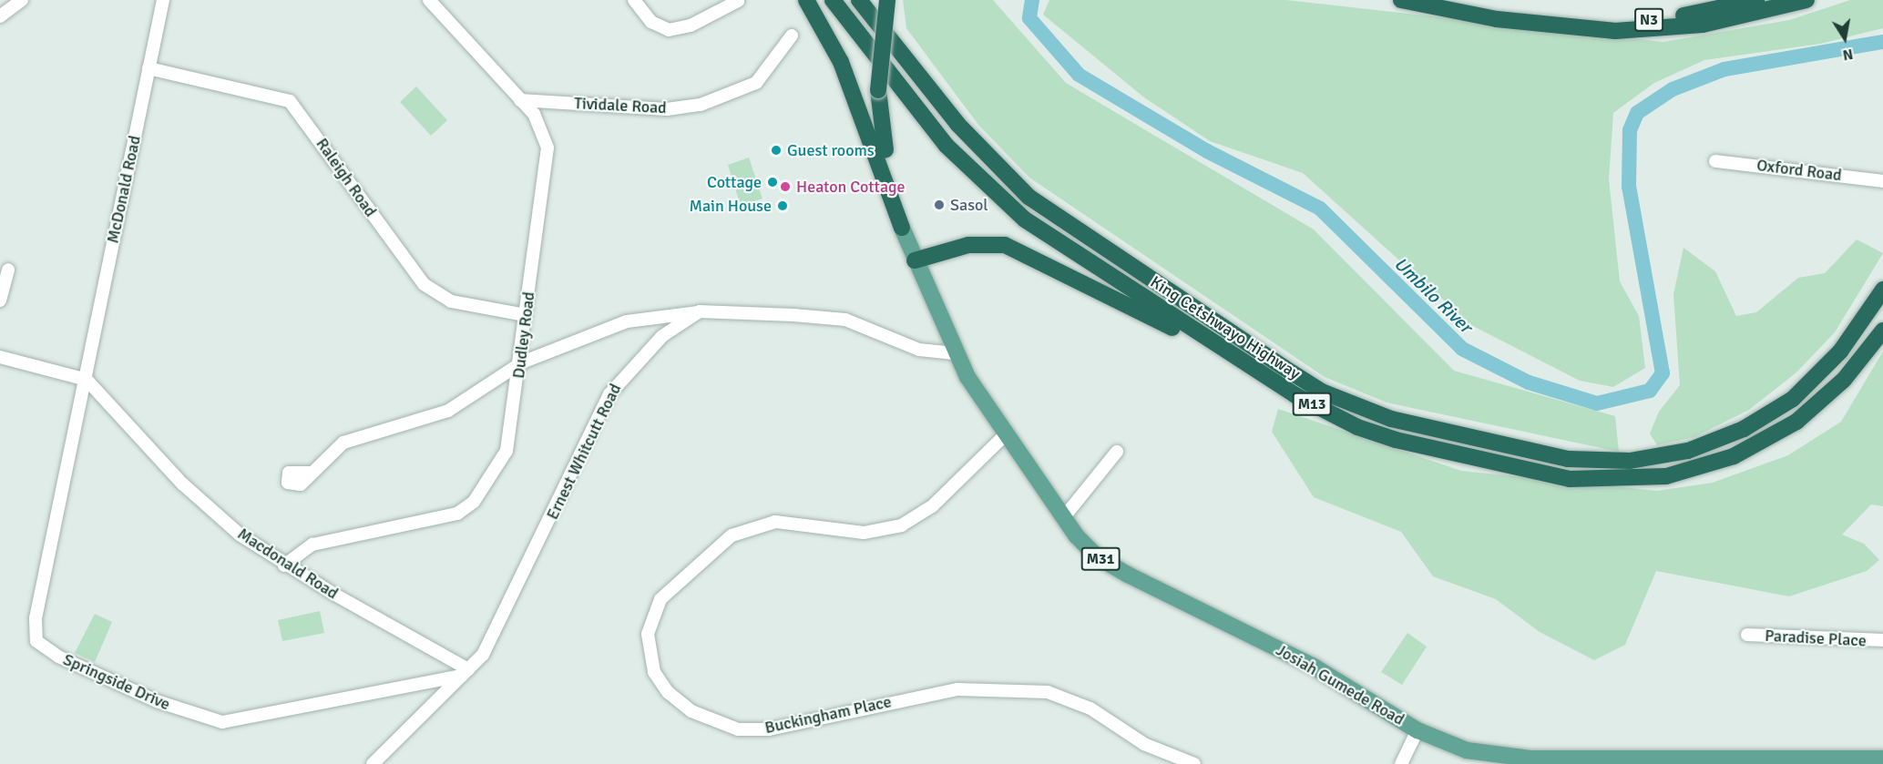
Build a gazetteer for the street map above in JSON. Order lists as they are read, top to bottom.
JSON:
{
  "streets": {
    "highway": ["N3", "King Cetshwayo Highway", "M13"],
    "main road": ["M31", "Josiah Gumede Road"],
    "street": [
      "Tividale Road",
      "Oxford Road",
      "Raleigh Road",
      "McDonald Road",
      "Dudley Road",
      "Ernest Whitcutt Road",
      "Macdonald Road",
      "Paradise Place",
      "Springside Drive",
      "Buckingham Place"
    ]
  },
  "crossings": [
    ["Tividale Road", "Dudley Road"],
    ["Raleigh Road", "McDonald Road"],
    ["Raleigh Road", "Dudley Road"],
    ["McDonald Road", "Macdonald Road"],
    ["McDonald Road", "Springside Drive"],
    ["Dudley Road", "Macdonald Road"],
    ["Ernest Whitcutt Road", "Macdonald Road"],
    ["Ernest Whitcutt Road", "Springside Drive"],
    ["Macdonald Road", "Springside Drive"],
    ["Josiah Gumede Road", "Buckingham Place"]
  ],
  "water": ["Umbilo River"],
  "places": [
    "Guest rooms",
    "Cottage",
    "Heaton Cottage",
    "Sasol",
    "Main House"
  ],
  "north": "bottom"
}
